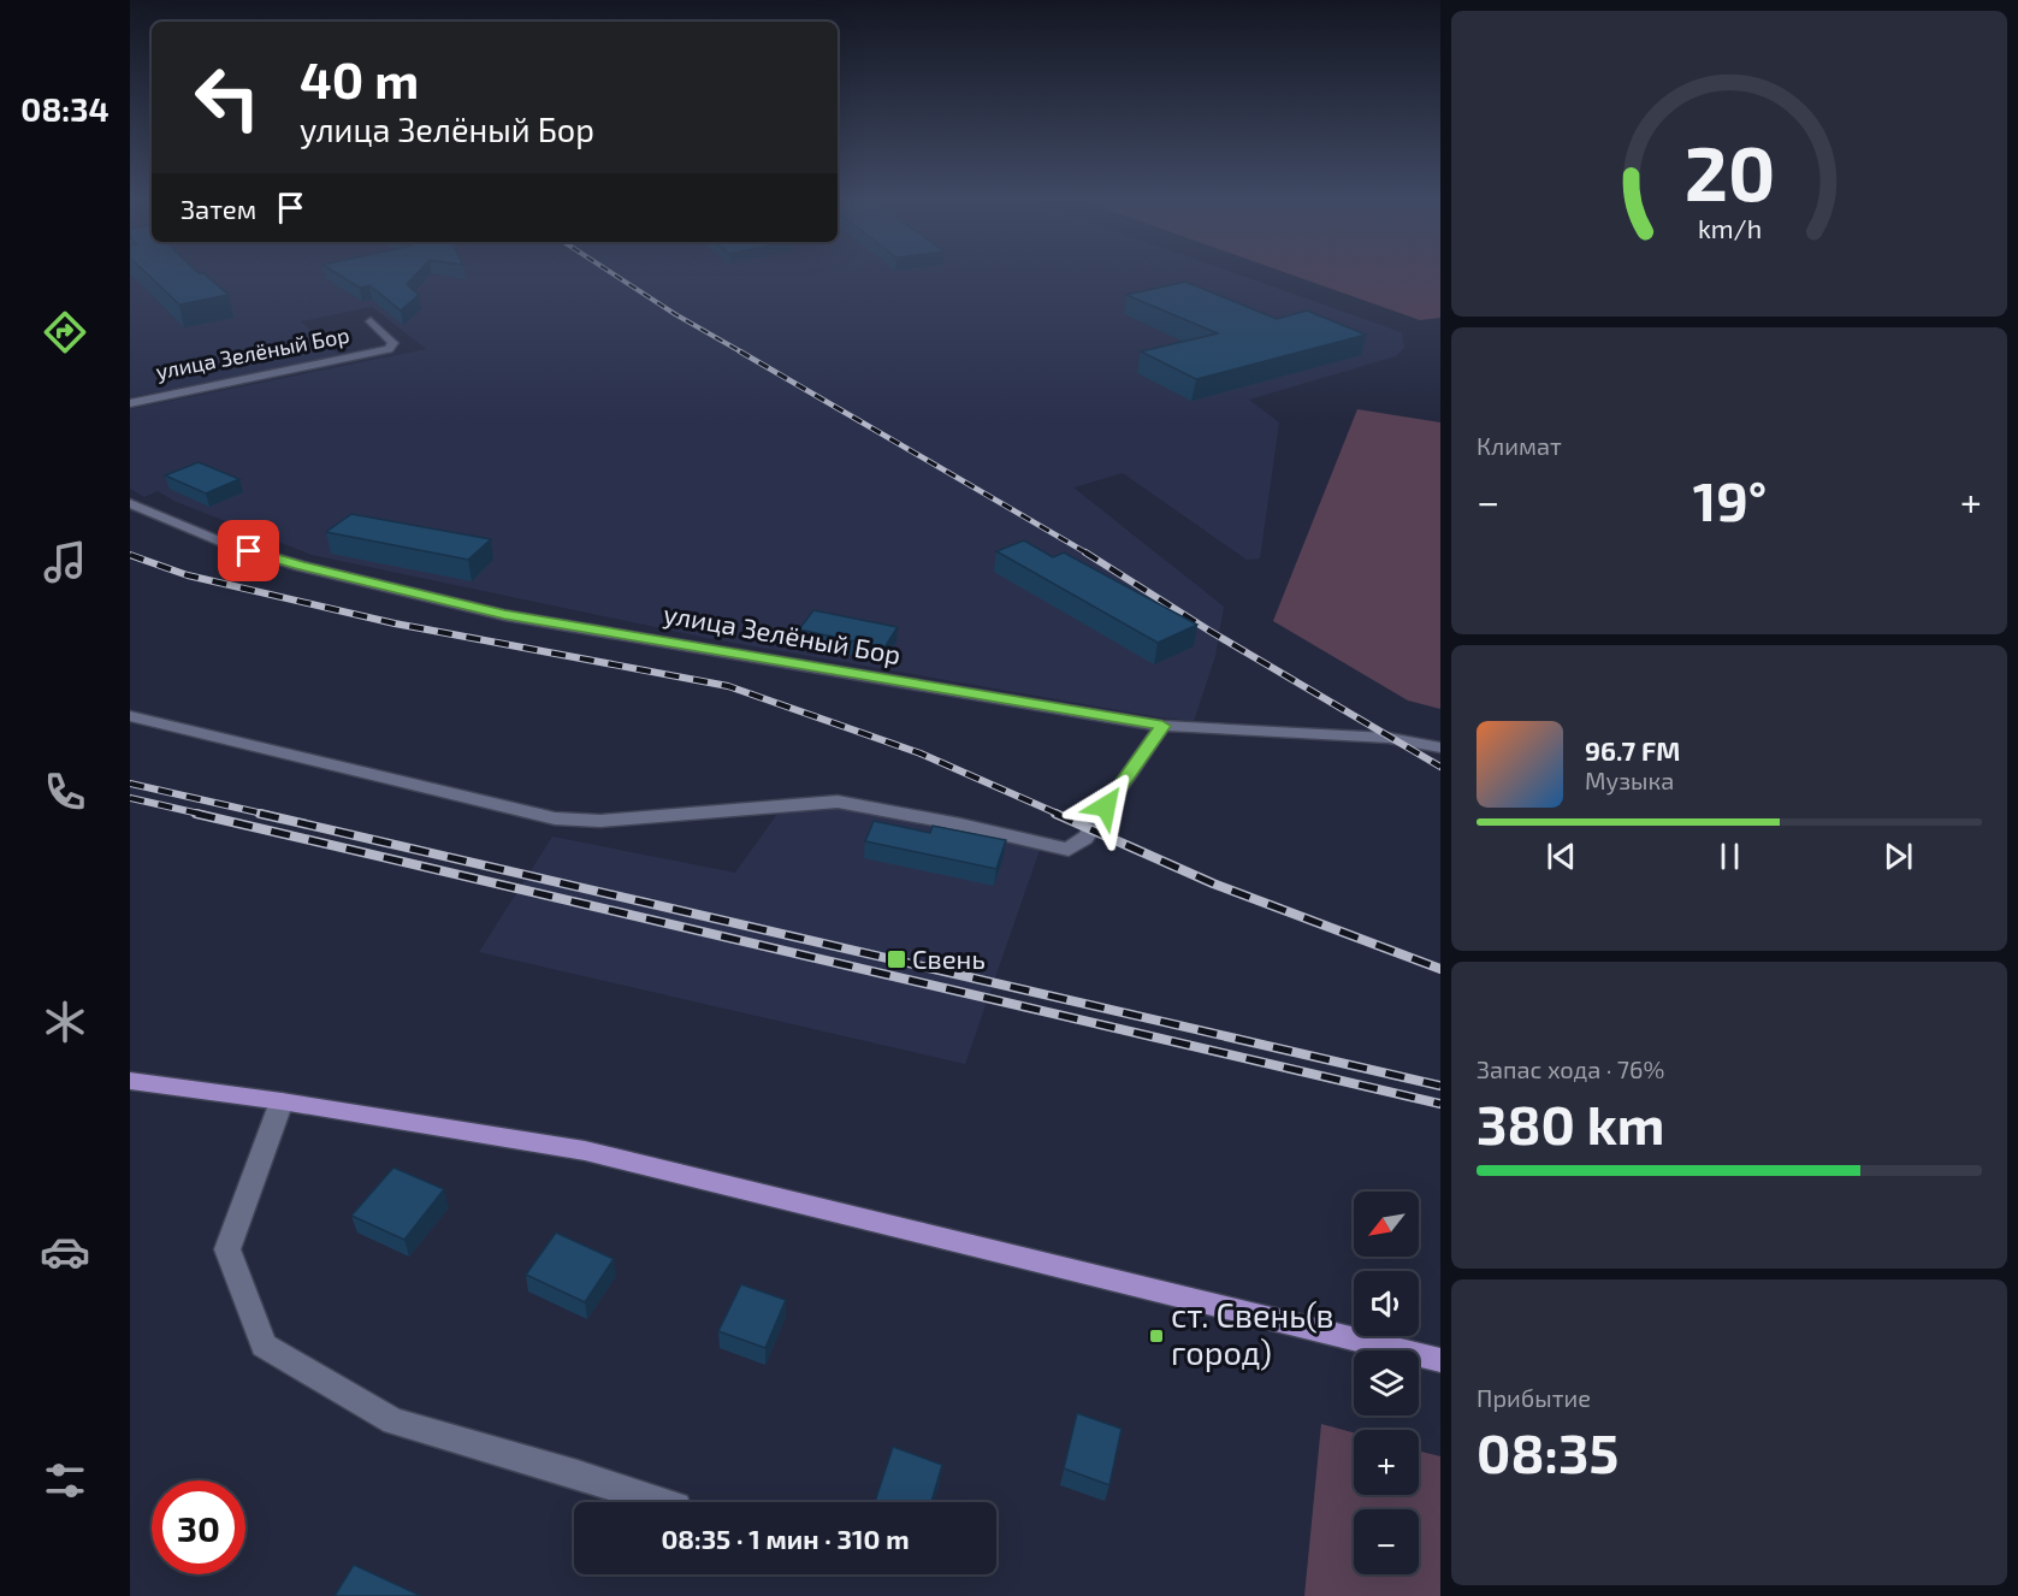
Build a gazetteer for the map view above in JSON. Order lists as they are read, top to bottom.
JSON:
{
  "streets": {
    "street": ["улица Зелёный Бор"]
  },
  "places": {
    "transit": ["Свень", "ст. Свень(в город)"]
  },
  "north": "bottom left",
  "page": {
    "tabs": "08:34",
    "turn": ["40 m", "улица Зелёный Бор"],
    "then": "Затем",
    "tile": [
      "Климат",
      ["Запас хода · 76%", "380 km"],
      ["Прибытие", "08:35"]
    ],
    "heat": ["−", "19°", "+"],
    "song": ["96.7 FM", "Музыка"],
    "map_buttons": ["+", "−"],
    "limit": "30",
    "trip": "08:35 · 1 мин · 310 m",
    "gauge": ["20", "km/h"]
  }
}
